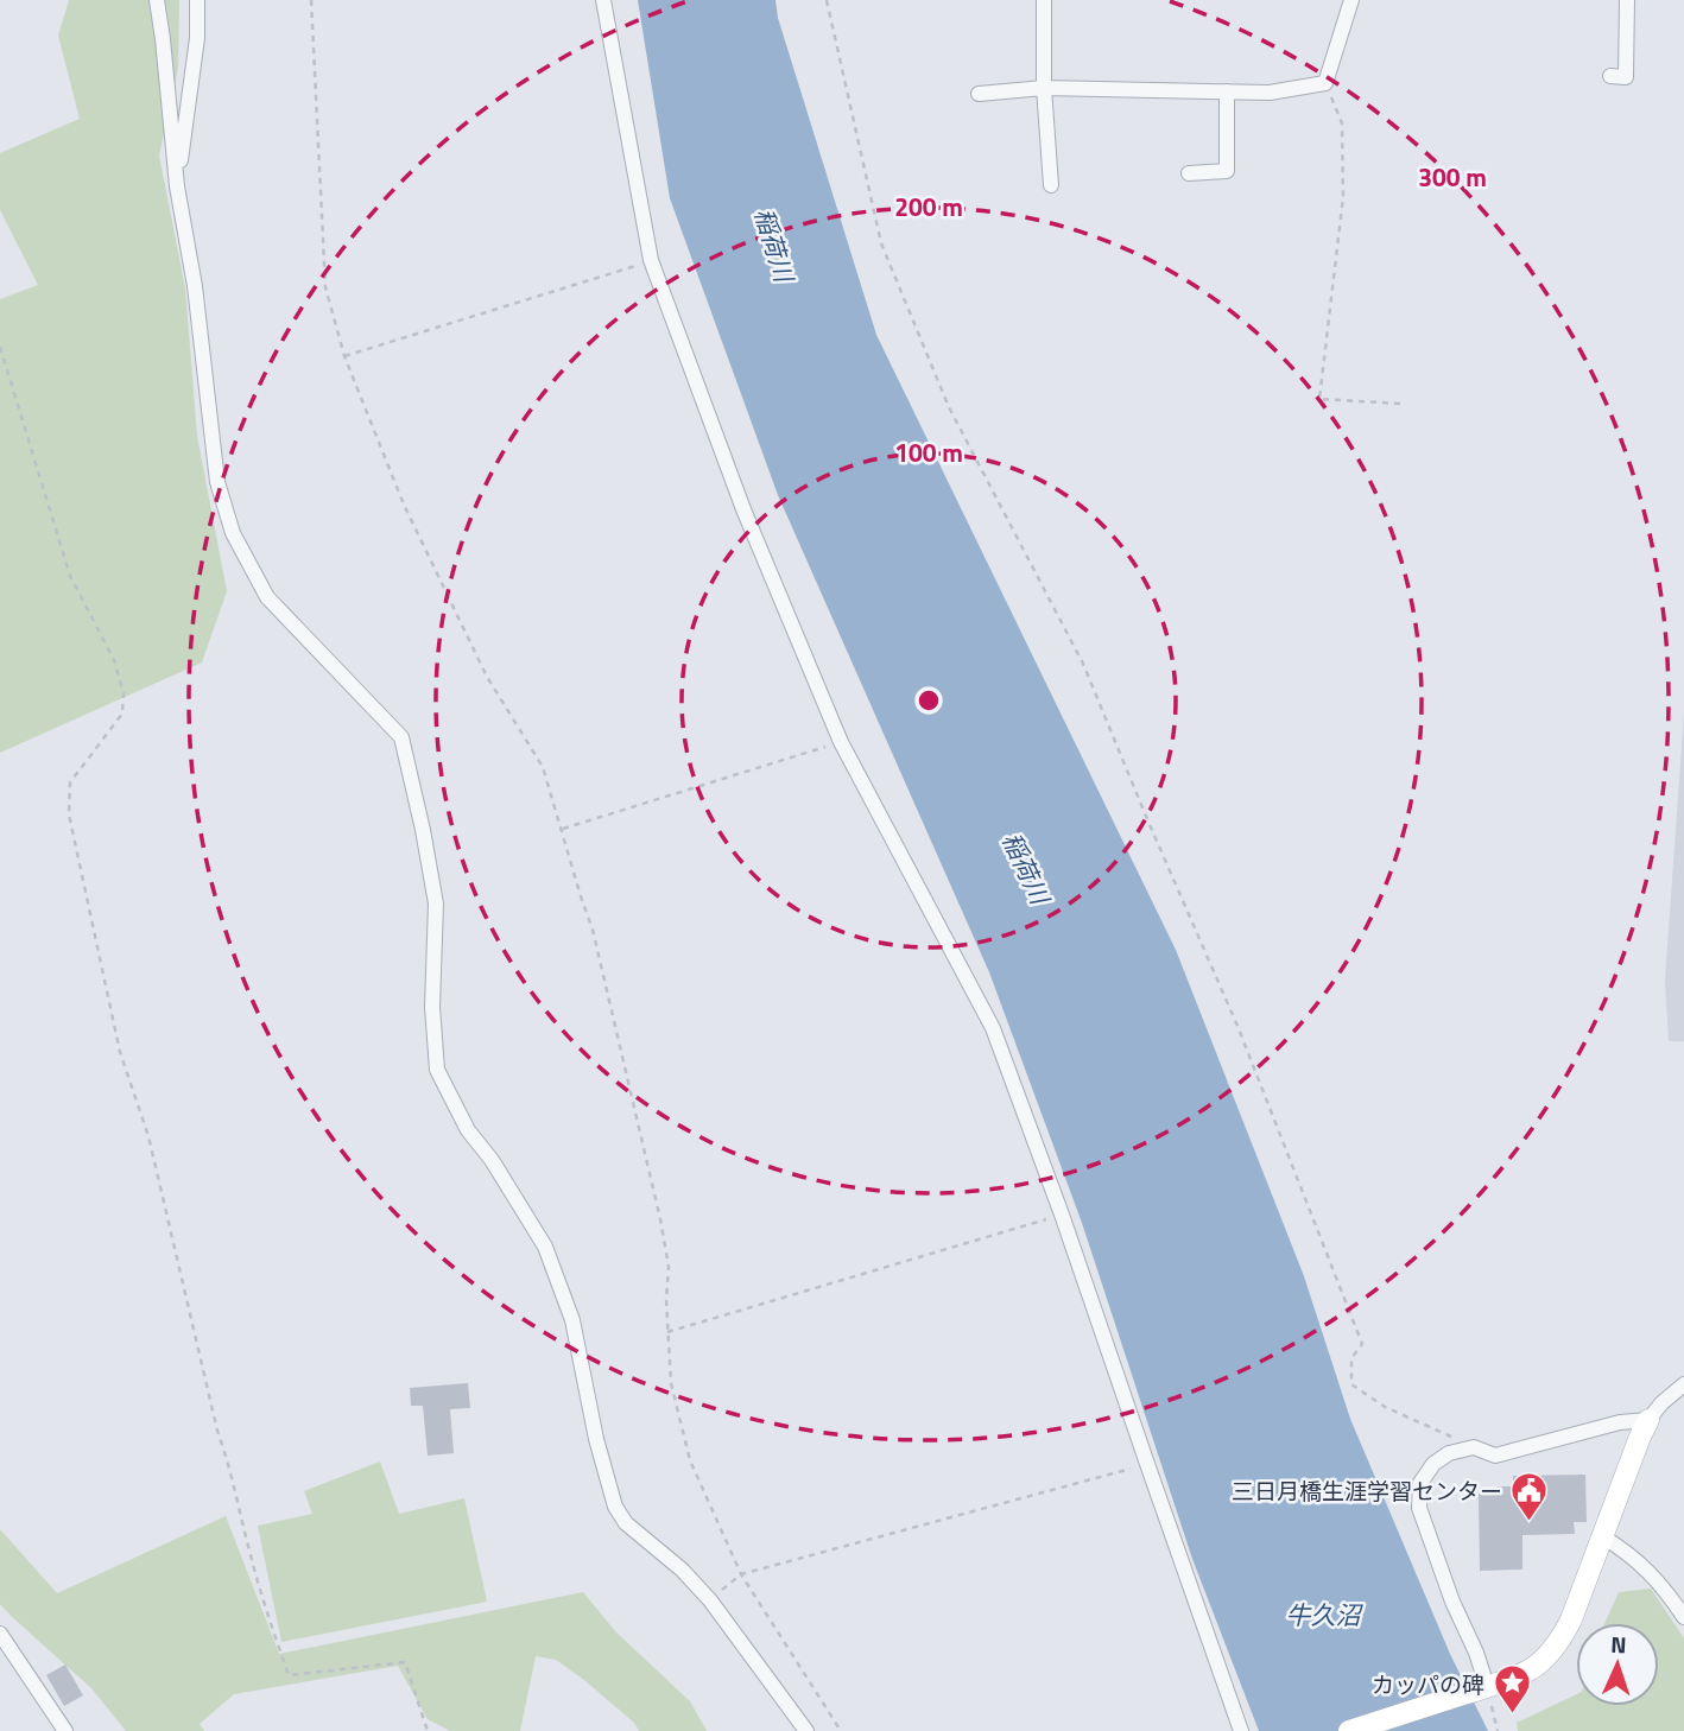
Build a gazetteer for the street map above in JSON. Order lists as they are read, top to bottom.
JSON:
{
  "water": ["稲荷川", "牛久沼"],
  "places": {
    "public building": ["三日月橋生涯学習センター"],
    "place": ["カッパの碑"]
  },
  "north": "top",
  "rings": ["300 m", "200 m", "100 m"]
}
